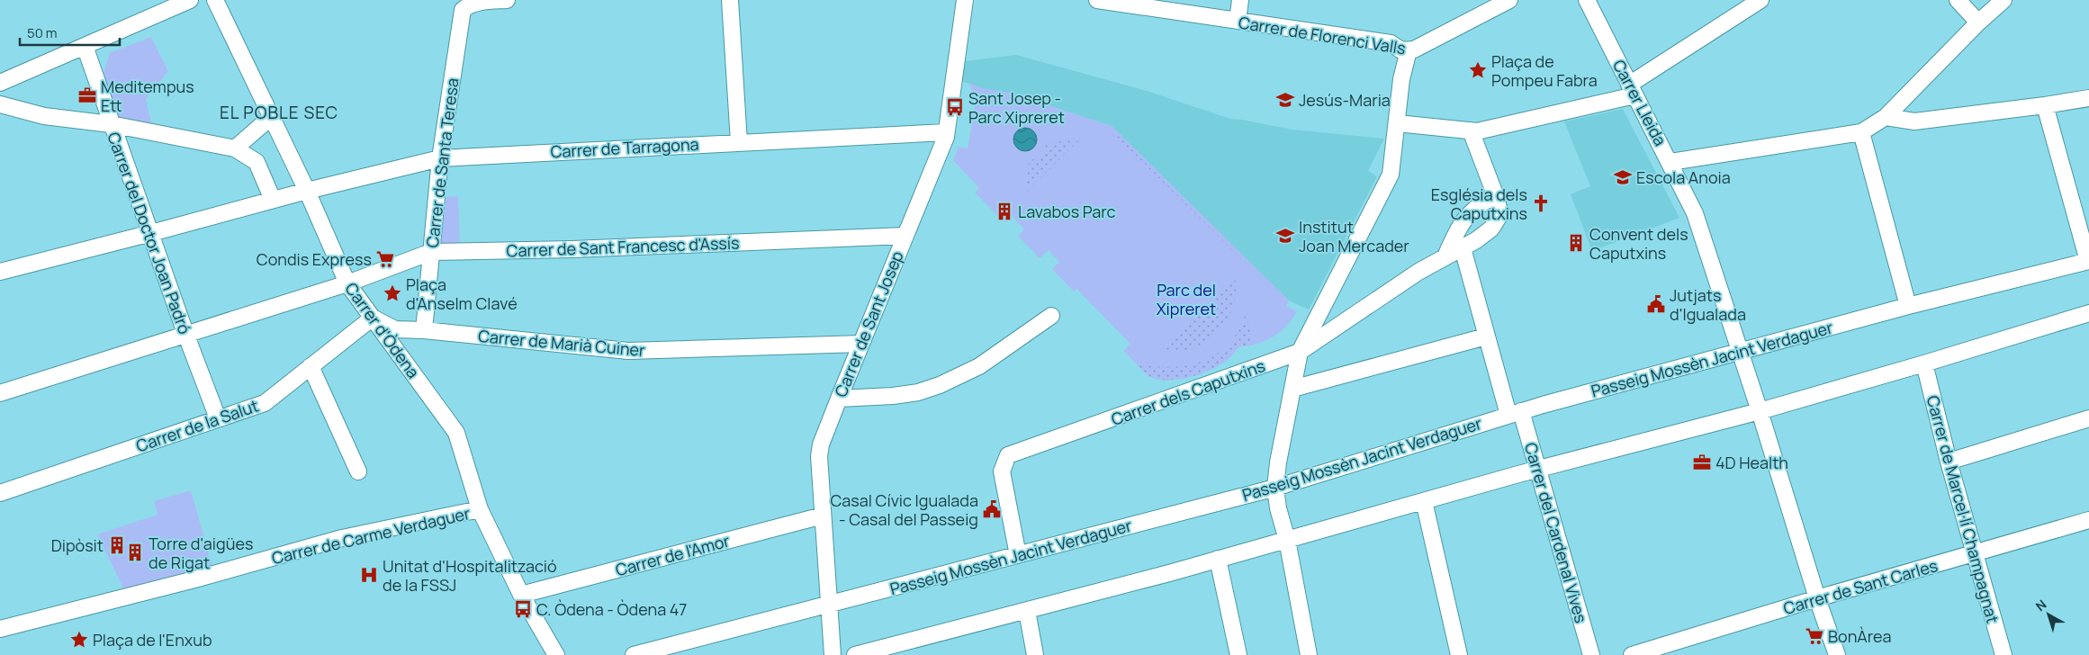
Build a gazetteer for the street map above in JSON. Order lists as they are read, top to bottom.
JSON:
{
  "streets": {
    "street": [
      "Carrer de Florenci Valls",
      "Carrer Lleida",
      "Carrer de Tarragona",
      "Carrer de Santa Teresa",
      "Carrer del Doctor Joan Padró",
      "Carrer de Sant Francesc d'Assís",
      "Carrer de Sant Josep",
      "Carrer d'Òdena",
      "Carrer de Marià Cuiner",
      "Passeig Mossèn Jacint Verdaguer",
      "Carrer dels Caputxins",
      "Carrer de la Salut",
      "Carrer de Marcel·lí Champagnat",
      "Carrer del Cardenal Vives",
      "Carrer de Carme Verdaguer",
      "Carrer de l'Amor",
      "Carrer de Sant Carles"
    ]
  },
  "crossings": [
    ["Carrer Lleida", "Passeig Mossèn Jacint Verdaguer"],
    ["Carrer Lleida", "Carrer de Sant Carles"],
    ["Carrer de Tarragona", "Carrer de Santa Teresa"],
    ["Carrer de Tarragona", "Carrer del Doctor Joan Padró"],
    ["Carrer de Tarragona", "Carrer de Sant Josep"],
    ["Carrer de Tarragona", "Carrer d'Òdena"],
    ["Carrer de Santa Teresa", "Carrer de Sant Francesc d'Assís"],
    ["Carrer de Santa Teresa", "Carrer de Marià Cuiner"],
    ["Carrer del Doctor Joan Padró", "Carrer de Sant Francesc d'Assís"],
    ["Carrer del Doctor Joan Padró", "Carrer de la Salut"],
    ["Carrer de Sant Francesc d'Assís", "Carrer de Sant Josep"],
    ["Carrer de Sant Francesc d'Assís", "Carrer d'Òdena"],
    ["Carrer de Sant Josep", "Carrer de Marià Cuiner"],
    ["Carrer de Sant Josep", "Passeig Mossèn Jacint Verdaguer"],
    ["Carrer de Sant Josep", "Carrer de l'Amor"],
    ["Carrer d'Òdena", "Carrer de Marià Cuiner"],
    ["Carrer d'Òdena", "Carrer de la Salut"],
    ["Carrer d'Òdena", "Carrer de Carme Verdaguer"],
    ["Carrer d'Òdena", "Carrer de l'Amor"],
    ["Carrer de Marià Cuiner", "Carrer de la Salut"],
    ["Passeig Mossèn Jacint Verdaguer", "Carrer dels Caputxins"],
    ["Passeig Mossèn Jacint Verdaguer", "Carrer del Cardenal Vives"],
    ["Carrer dels Caputxins", "Carrer del Cardenal Vives"],
    ["Carrer de Marcel·lí Champagnat", "Carrer de Sant Carles"]
  ],
  "districts": ["EL POBLE SEC"],
  "parks": ["Parc del Xipreret"],
  "places": {
    "place": ["Plaça de Pompeu Fabra", "Plaça d'Anselm Clavé", "Plaça de l'Enxub"],
    "office": ["Meditempus Ett", "4D Health"],
    "school or university": ["Jesús-Maria", "Escola Anoia", "Institut Joan Mercader"],
    "bus stop": ["Sant Josep - Parc Xipreret", "C. Òdena - Òdena 47"],
    "church": ["Església dels Caputxins"],
    "building": [
      "Lavabos Parc",
      "Convent dels Caputxins",
      "Dipòsit",
      "Torre d'aigües de Rigat"
    ],
    "supermarket": ["Condis Express", "BonÀrea"],
    "public building": ["Jutjats d'Igualada", "Casal Cívic Igualada - Casal del Passeig"],
    "hospital": ["Unitat d'Hospitalització de la FSSJ"]
  },
  "scale_bar": "50 m",
  "north": "top left"
}
